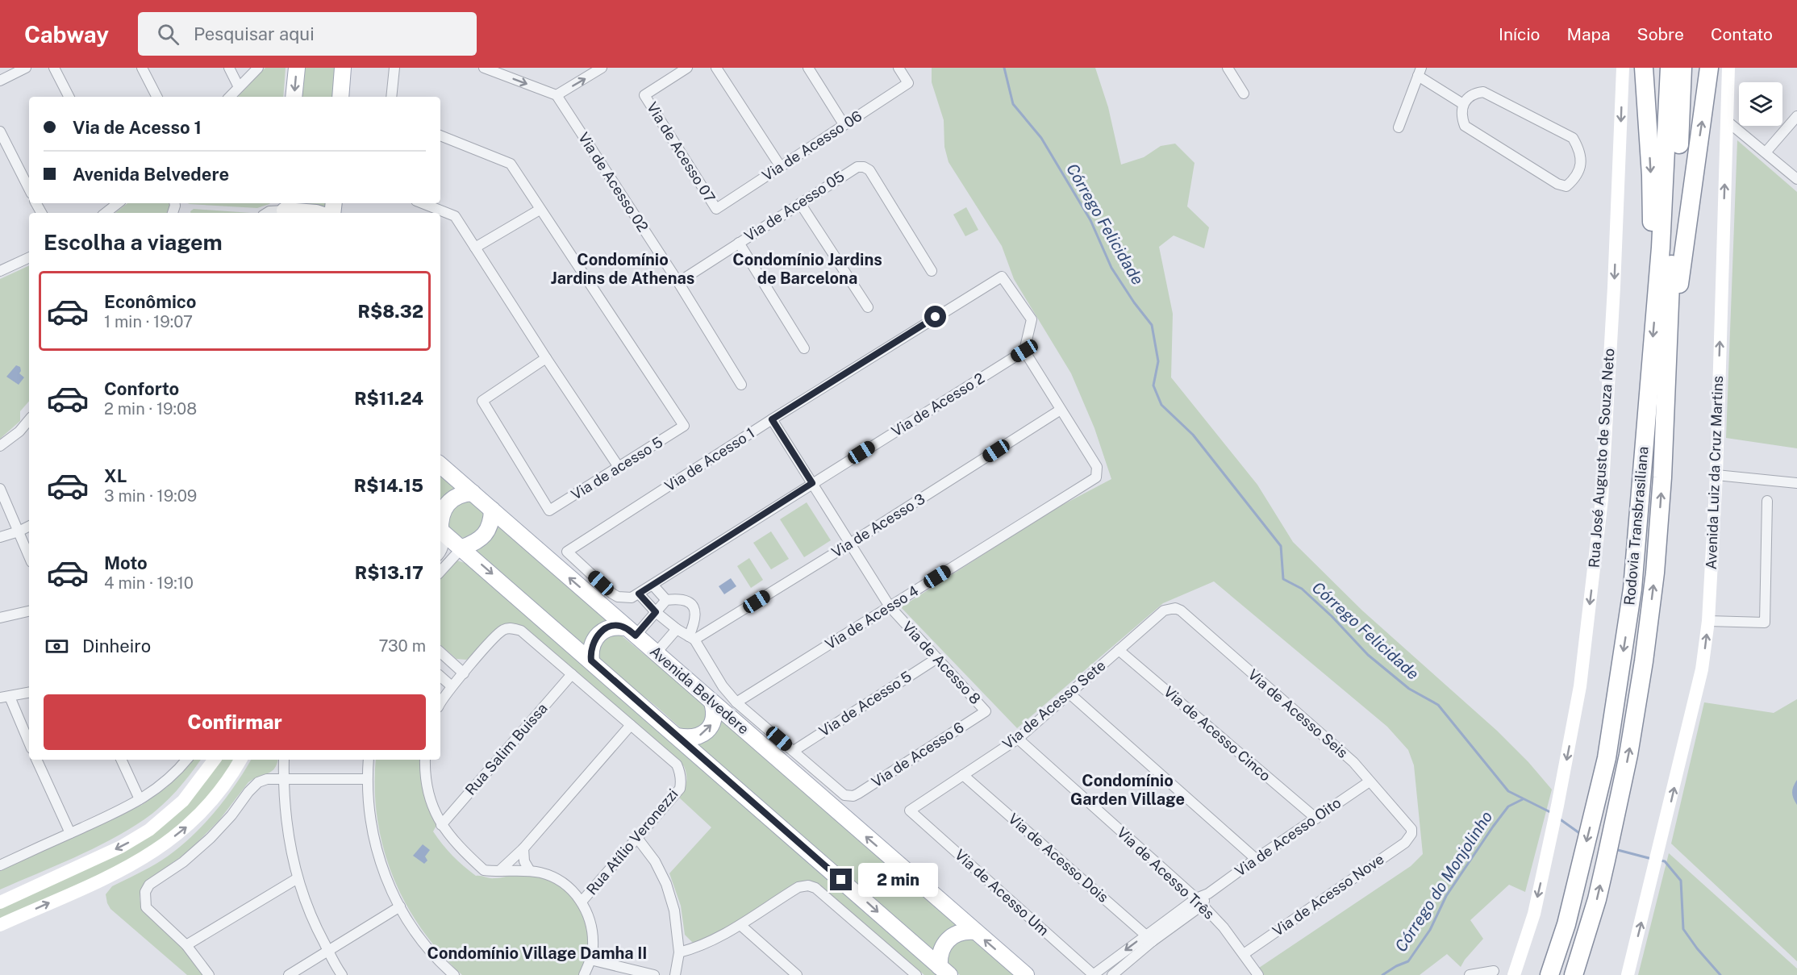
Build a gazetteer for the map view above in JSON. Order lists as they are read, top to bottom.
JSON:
{
  "streets": {
    "highway": ["Rodovia Transbrasiliana"],
    "main road": ["Rua José Augusto de Souza Neto", "Avenida Luiz da Cruz Martins", "Avenida Belvedere"],
    "street": [
      "Via de Acesso 06",
      "Via de Acesso 07",
      "Via de Acesso 02",
      "Via de Acesso 05",
      "Via de Acesso 2",
      "Via de Acesso 1",
      "Via de acesso 5",
      "Via de Acesso 3",
      "Via de Acesso 4",
      "Via de Acesso 8",
      "Via de Acesso 5",
      "Via de Acesso Sete",
      "Via de Acesso Seis",
      "Via de Acesso Cinco",
      "Rua Salim Buissa",
      "Via de Acesso 6",
      "Via de Acesso Oito",
      "Rua Atílio Veronezzi",
      "Via de Acesso Dois",
      "Via de Acesso Três",
      "Via de Acesso Um",
      "Via de Acesso Nove"
    ]
  },
  "crossings": [
    ["Via de Acesso 06", "Via de Acesso 07"],
    ["Via de Acesso 02", "Via de Acesso 05"],
    ["Via de Acesso 2", "Via de Acesso 1"],
    ["Via de Acesso 2", "Via de Acesso 8"],
    ["Via de Acesso 1", "Via de Acesso 8"],
    ["Via de Acesso 3", "Via de Acesso 4"],
    ["Via de Acesso 3", "Via de Acesso 8"],
    ["Via de Acesso 4", "Via de Acesso 8"],
    ["Via de Acesso 8", "Via de Acesso 5"],
    ["Via de Acesso 8", "Via de Acesso 6"],
    ["Via de Acesso 5", "Via de Acesso 6"],
    ["Via de Acesso Sete", "Via de Acesso Seis"],
    ["Via de Acesso Sete", "Via de Acesso Cinco"],
    ["Via de Acesso Sete", "Via de Acesso Dois"],
    ["Via de Acesso Sete", "Via de Acesso Três"],
    ["Via de Acesso Sete", "Via de Acesso Um"],
    ["Via de Acesso Seis", "Via de Acesso Oito"],
    ["Via de Acesso Seis", "Via de Acesso Nove"],
    ["Via de Acesso Cinco", "Via de Acesso Oito"],
    ["Via de Acesso Oito", "Via de Acesso Dois"],
    ["Via de Acesso Oito", "Via de Acesso Três"],
    ["Via de Acesso Três", "Via de Acesso Nove"]
  ],
  "one_way": ["Rua José Augusto de Souza Neto", "Avenida Luiz da Cruz Martins"],
  "districts": [
    "Condomínio Jardins de Athenas",
    "Condomínio Jardins de Barcelona",
    "Condomínio Garden Village",
    "Condomínio Village Damha II"
  ],
  "water": ["Córrego Felicidade", "Córrego do Monjolinho"],
  "page": {
    "header": "Cabway",
    "search": "Pesquisar aqui",
    "nav": [
      "Início",
      "Mapa",
      "Sobre",
      "Contato"
    ],
    "banner": ["Via de Acesso 1", "Avenida Belvedere"],
    "heading": "Escolha a viagem",
    "list": [
      {
        "name": "Econômico",
        "note": "1 min · 19:07",
        "value": "R$8.32"
      },
      {
        "name": "Conforto",
        "note": "2 min · 19:08",
        "value": "R$11.24"
      },
      {
        "name": "XL",
        "note": "3 min · 19:09",
        "value": "R$14.15"
      },
      {
        "name": "Moto",
        "note": "4 min · 19:10",
        "value": "R$13.17"
      }
    ],
    "pay": ["Dinheiro", "730 m"],
    "buttons": "Confirmar",
    "bubble": "2 min"
  }
}
